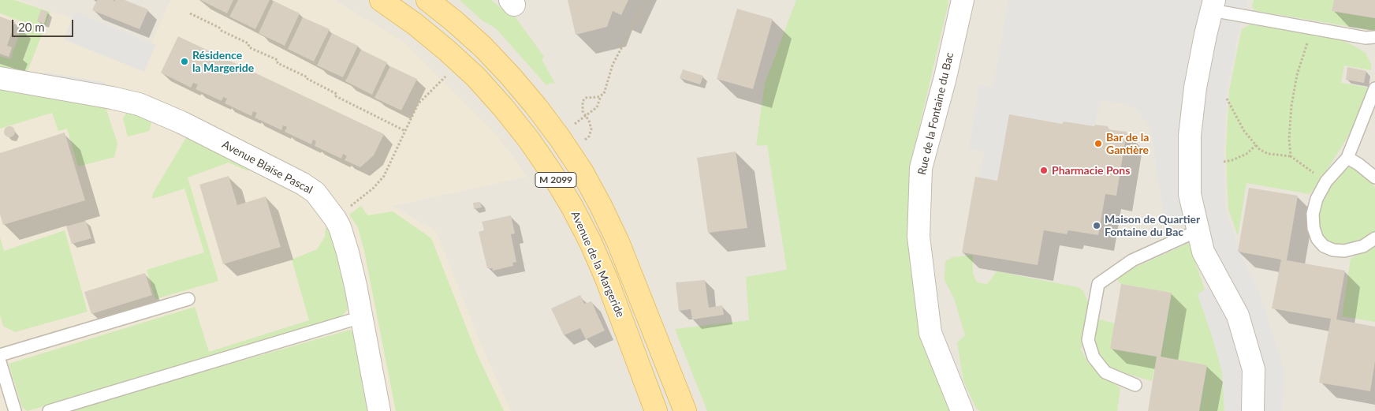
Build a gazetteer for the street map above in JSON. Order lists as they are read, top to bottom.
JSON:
{
  "streets": {
    "main road": ["M 2099", "Avenue de la Margeride"],
    "street": ["Rue de la Fontaine du Bac", "Avenue Blaise Pascal"]
  },
  "places": [
    "Résidence la Margeride",
    "Bar de la Gantière",
    "Pharmacie Pons",
    "Maison de Quartier Fontaine du Bac"
  ],
  "scale_bar": "20 m"
}
